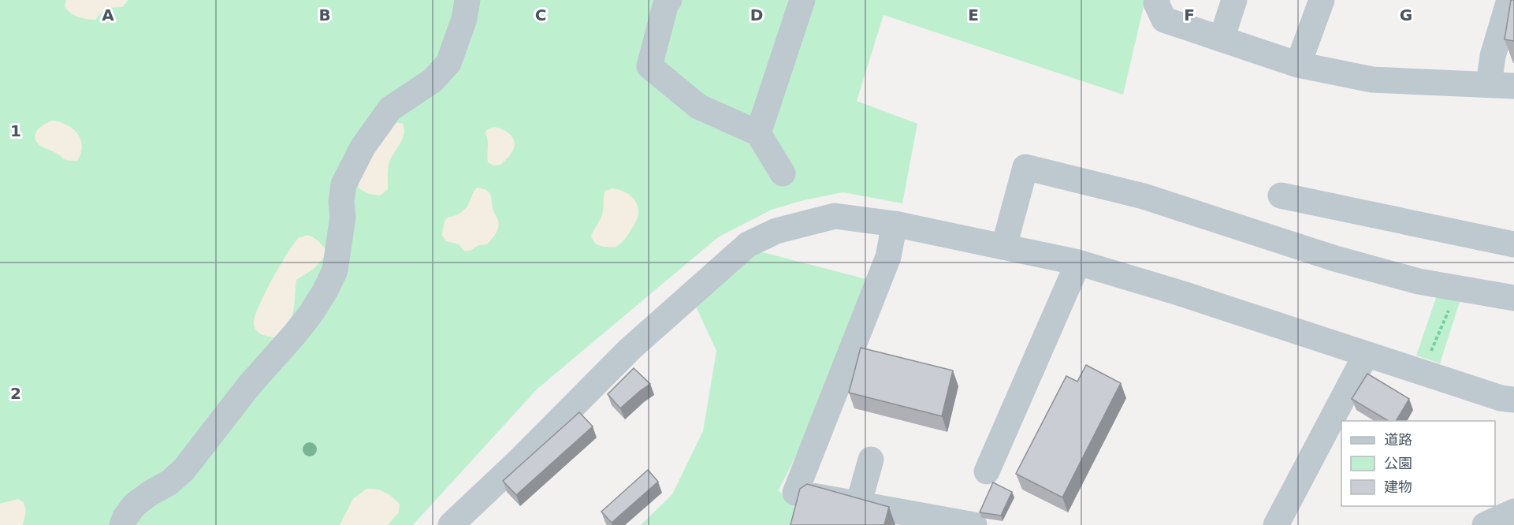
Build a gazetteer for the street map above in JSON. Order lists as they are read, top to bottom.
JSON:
{
  "legend": ["道路", "公園", "建物"],
  "grid": {
    "columns": [
      "A",
      "B",
      "C",
      "D",
      "E",
      "F",
      "G"
    ],
    "rows": ["1", "2"]
  }
}
